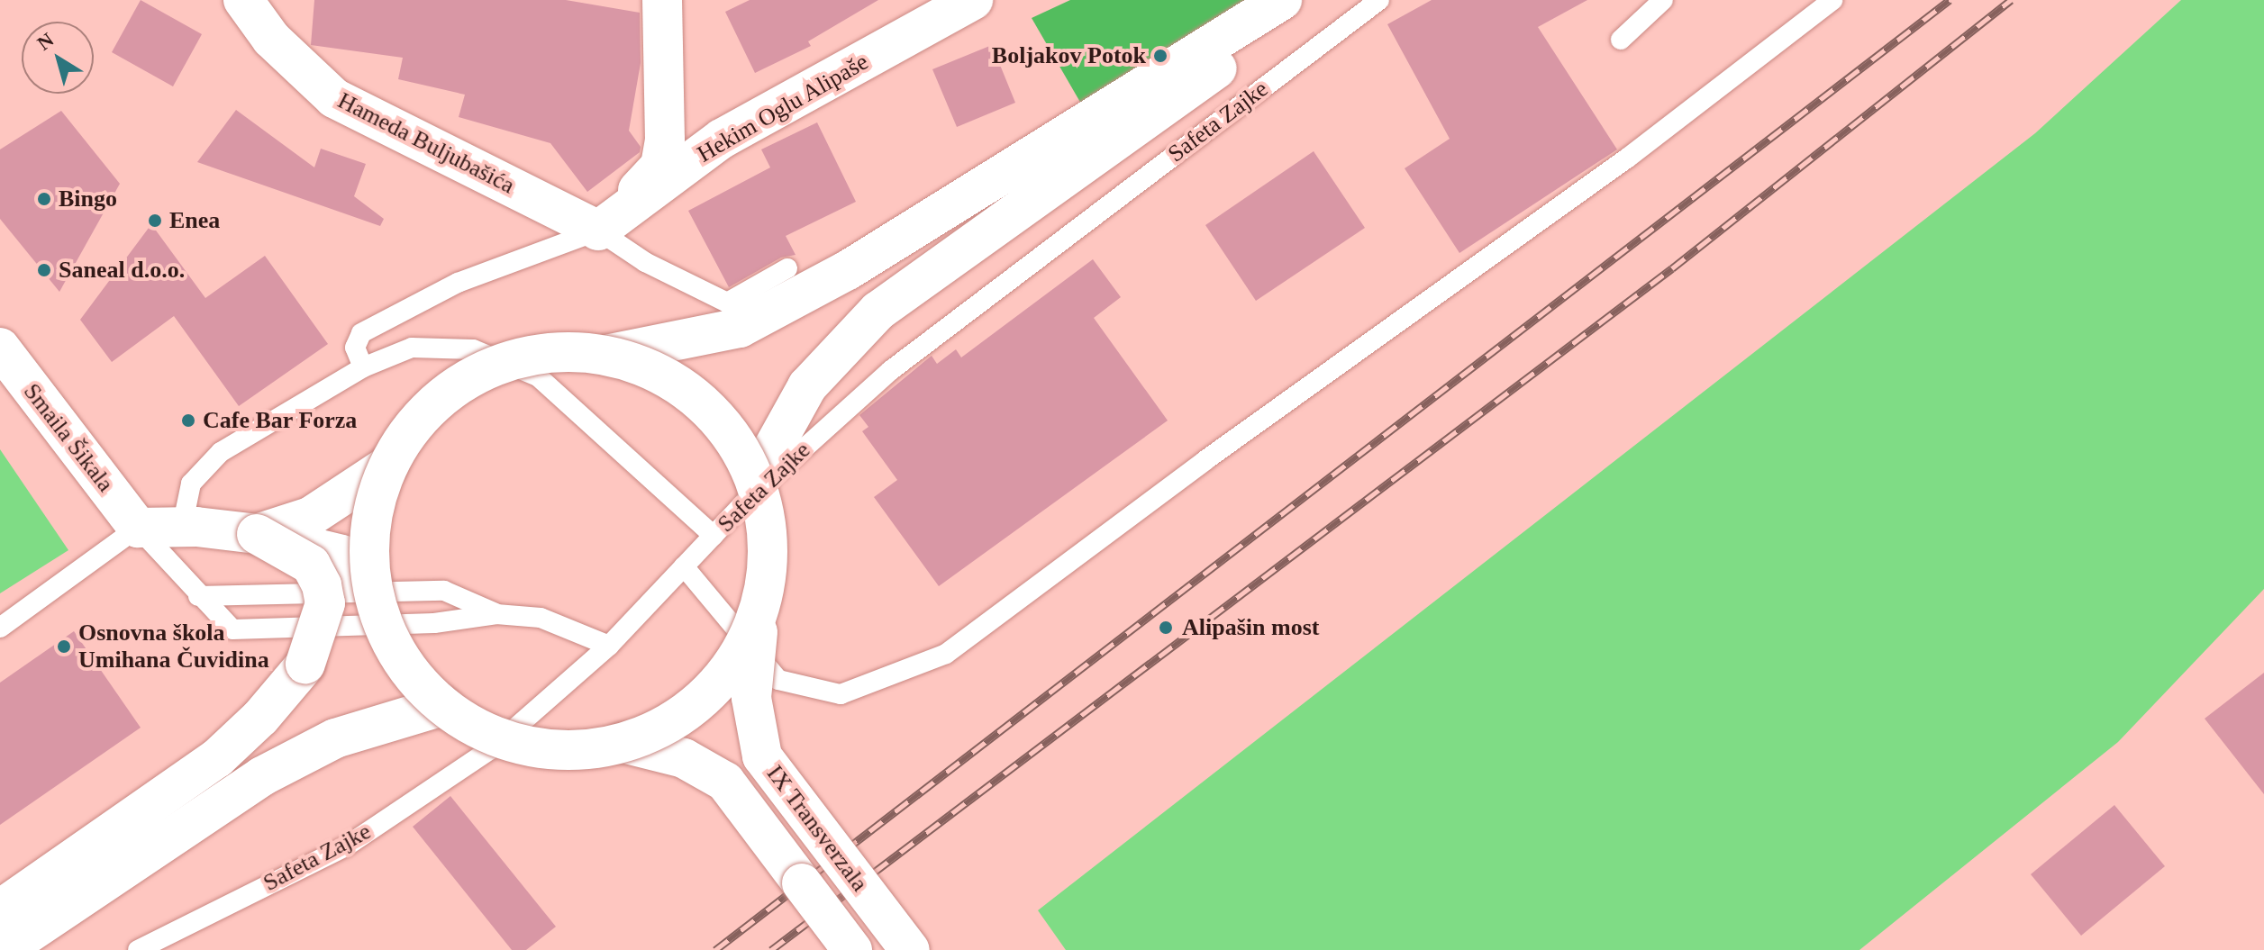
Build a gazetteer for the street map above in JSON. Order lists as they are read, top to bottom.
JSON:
{
  "streets": {
    "main road": [
      "Hekim Oglu Alipaše",
      "Hameda Buljubašića",
      "Smaila Šikala",
      "IX Transverzala"
    ],
    "lane": ["Safeta Zajke"]
  },
  "crossings": [
    ["Hekim Oglu Alipaše", "Hameda Buljubašića"]
  ],
  "places": [
    "Boljakov Potok",
    "Bingo",
    "Enea",
    "Saneal d.o.o.",
    "Cafe Bar Forza",
    "Alipašin most",
    "Osnovna škola Umihana Čuvidina"
  ],
  "north": "top left"
}
